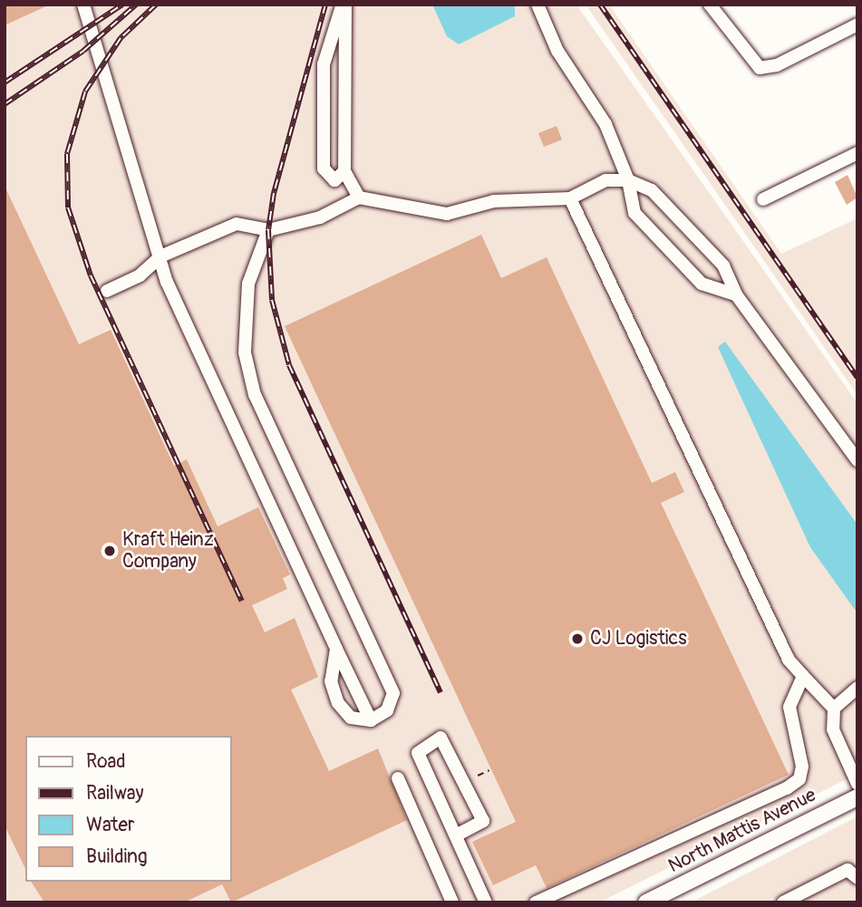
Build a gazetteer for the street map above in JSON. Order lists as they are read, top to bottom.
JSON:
{
  "streets": {
    "main road": ["North Mattis Avenue"]
  },
  "places": ["Kraft Heinz Company", "CJ Logistics"],
  "legend": [
    "Road",
    "Railway",
    "Water",
    "Building"
  ]
}
